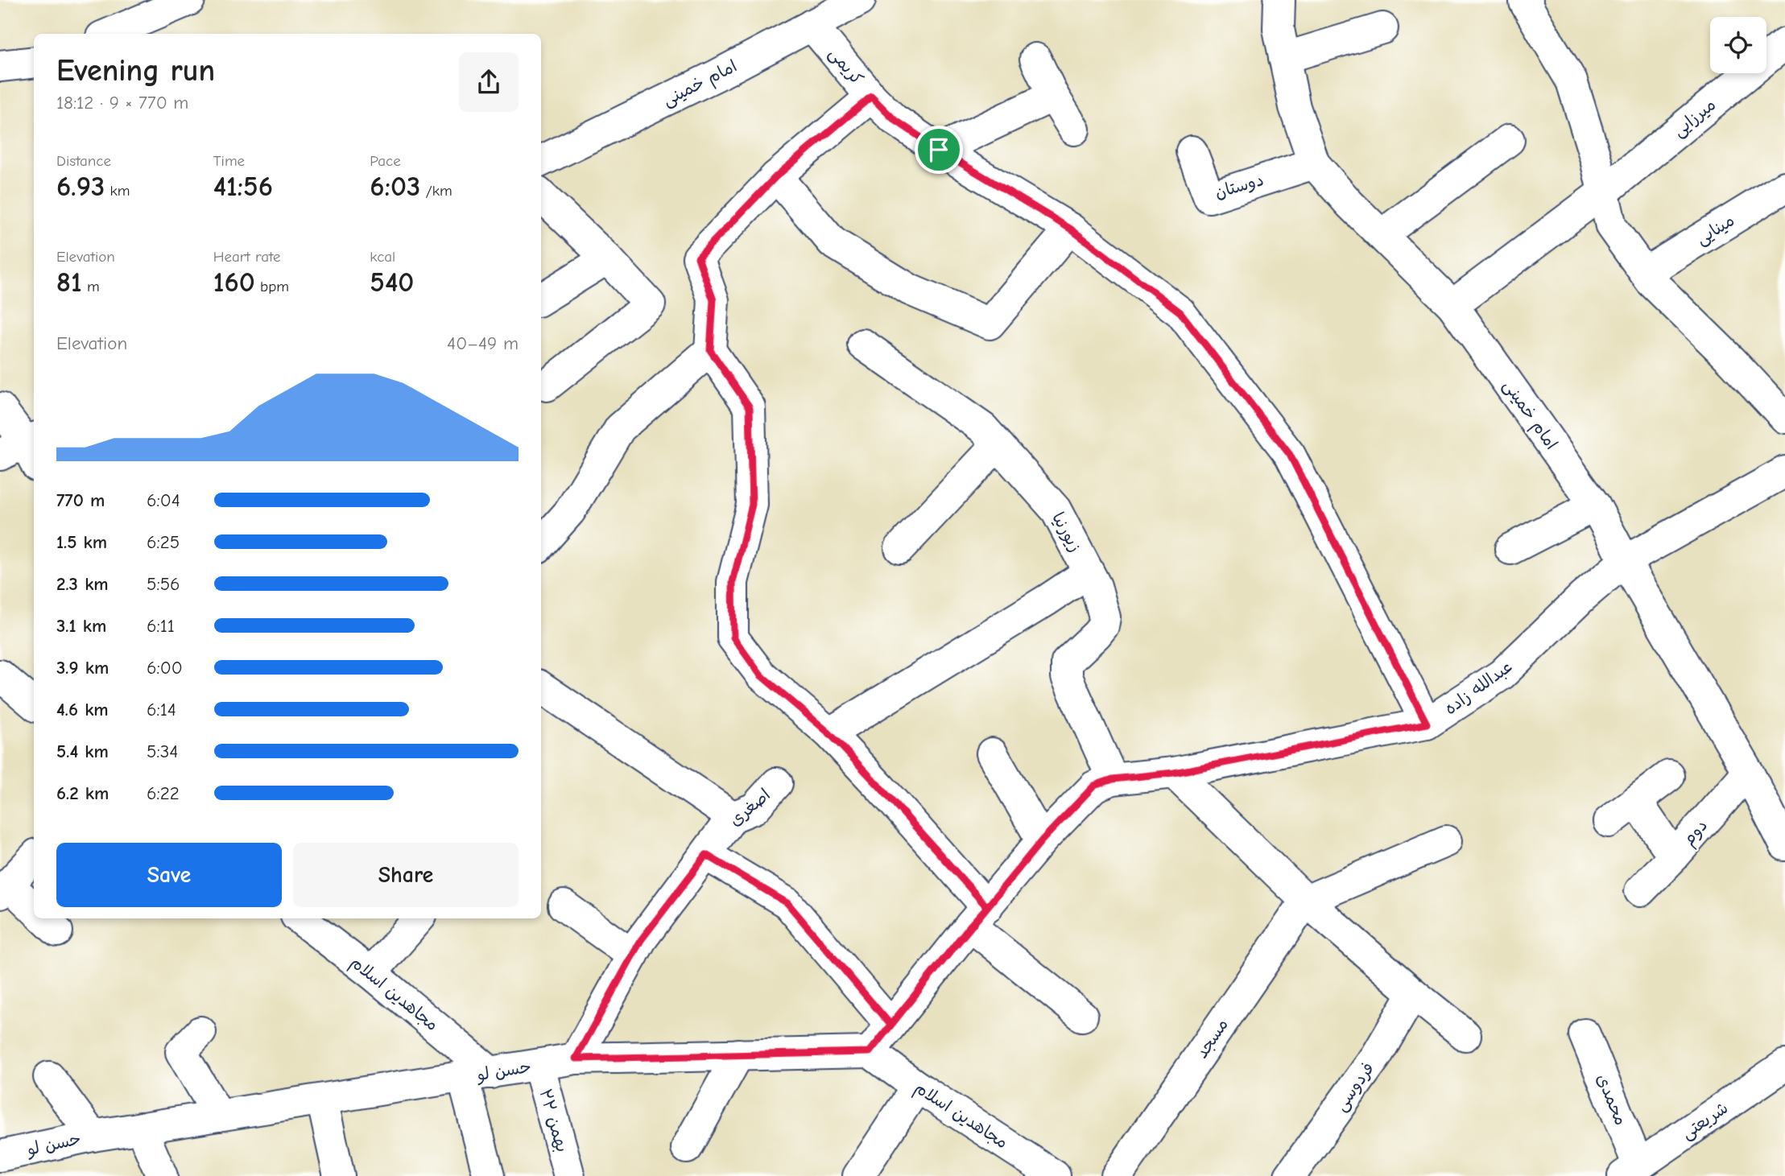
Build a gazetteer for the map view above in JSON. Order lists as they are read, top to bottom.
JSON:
{
  "streets": {
    "street": [
      "کریمی",
      "امام خمینی",
      "میرزایی",
      "دوستان",
      "مینایی",
      "زیورنیا",
      "عبدالله زاده",
      "اصغری",
      "دوم",
      "مجاهدین اسلام",
      "مسجد",
      "حسن لو",
      "فردوسی",
      "محمدی",
      "۲۲ بهمن",
      "شریعتی"
    ]
  },
  "crossings": [
    ["کریمی", "امام خمینی"],
    ["کریمی", "عبدالله زاده"],
    ["امام خمینی", "میرزایی"],
    ["امام خمینی", "دوستان"],
    ["امام خمینی", "عبدالله زاده"],
    ["امام خمینی", "دوم"],
    ["زیورنیا", "عبدالله زاده"],
    ["عبدالله زاده", "مجاهدین اسلام"],
    ["عبدالله زاده", "حسن لو"],
    ["اصغری", "حسن لو"],
    ["مجاهدین اسلام", "حسن لو"],
    ["حسن لو", "۲۲ بهمن"],
    ["محمدی", "شریعتی"]
  ],
  "page": {
    "heading": ["Evening run", "18:12 · 9 × 770 m"],
    "stats": [
      ["Distance", "6.93 km"],
      ["Time", "41:56"],
      ["Pace", "6:03 /km"],
      ["Elevation", "81 m"],
      ["Heart rate", "160 bpm"],
      ["kcal", "540"]
    ],
    "chart": ["Elevation", "40–49 m"],
    "list": [
      {
        "name": "770 m",
        "note": "6:04"
      },
      {
        "name": "1.5 km",
        "note": "6:25"
      },
      {
        "name": "2.3 km",
        "note": "5:56"
      },
      {
        "name": "3.1 km",
        "note": "6:11"
      },
      {
        "name": "3.9 km",
        "note": "6:00"
      },
      {
        "name": "4.6 km",
        "note": "6:14"
      },
      {
        "name": "5.4 km",
        "note": "5:34"
      },
      {
        "name": "6.2 km",
        "note": "6:22"
      }
    ],
    "buttons": ["Save", "Share"]
  }
}
